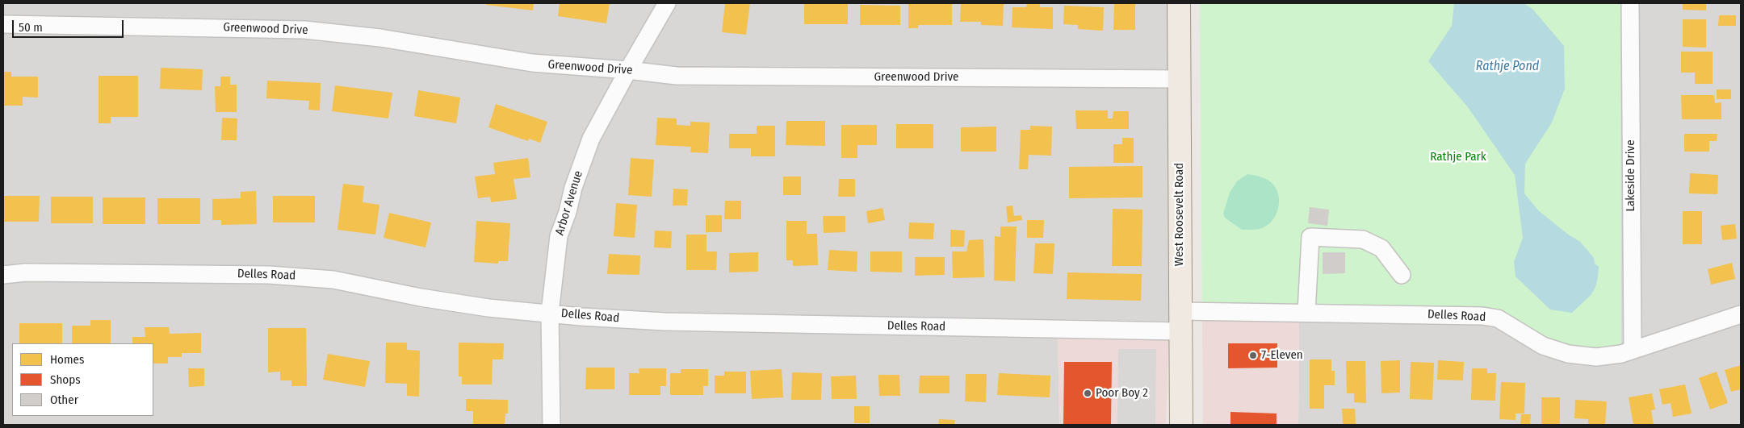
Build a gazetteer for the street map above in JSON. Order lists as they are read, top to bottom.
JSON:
{
  "streets": {
    "main road": ["West Roosevelt Road"],
    "street": [
      "Greenwood Drive",
      "Lakeside Drive",
      "Arbor Avenue",
      "Delles Road"
    ]
  },
  "crossings": [
    ["Greenwood Drive", "Arbor Avenue"],
    ["Greenwood Drive", "West Roosevelt Road"],
    ["Lakeside Drive", "Delles Road"],
    ["Arbor Avenue", "Delles Road"],
    ["West Roosevelt Road", "Delles Road"]
  ],
  "water": ["Rathje Pond"],
  "parks": ["Rathje Park"],
  "places": ["7-Eleven", "Poor Boy 2"],
  "legend": ["Homes", "Shops", "Other"],
  "scale_bar": "50 m"
}
